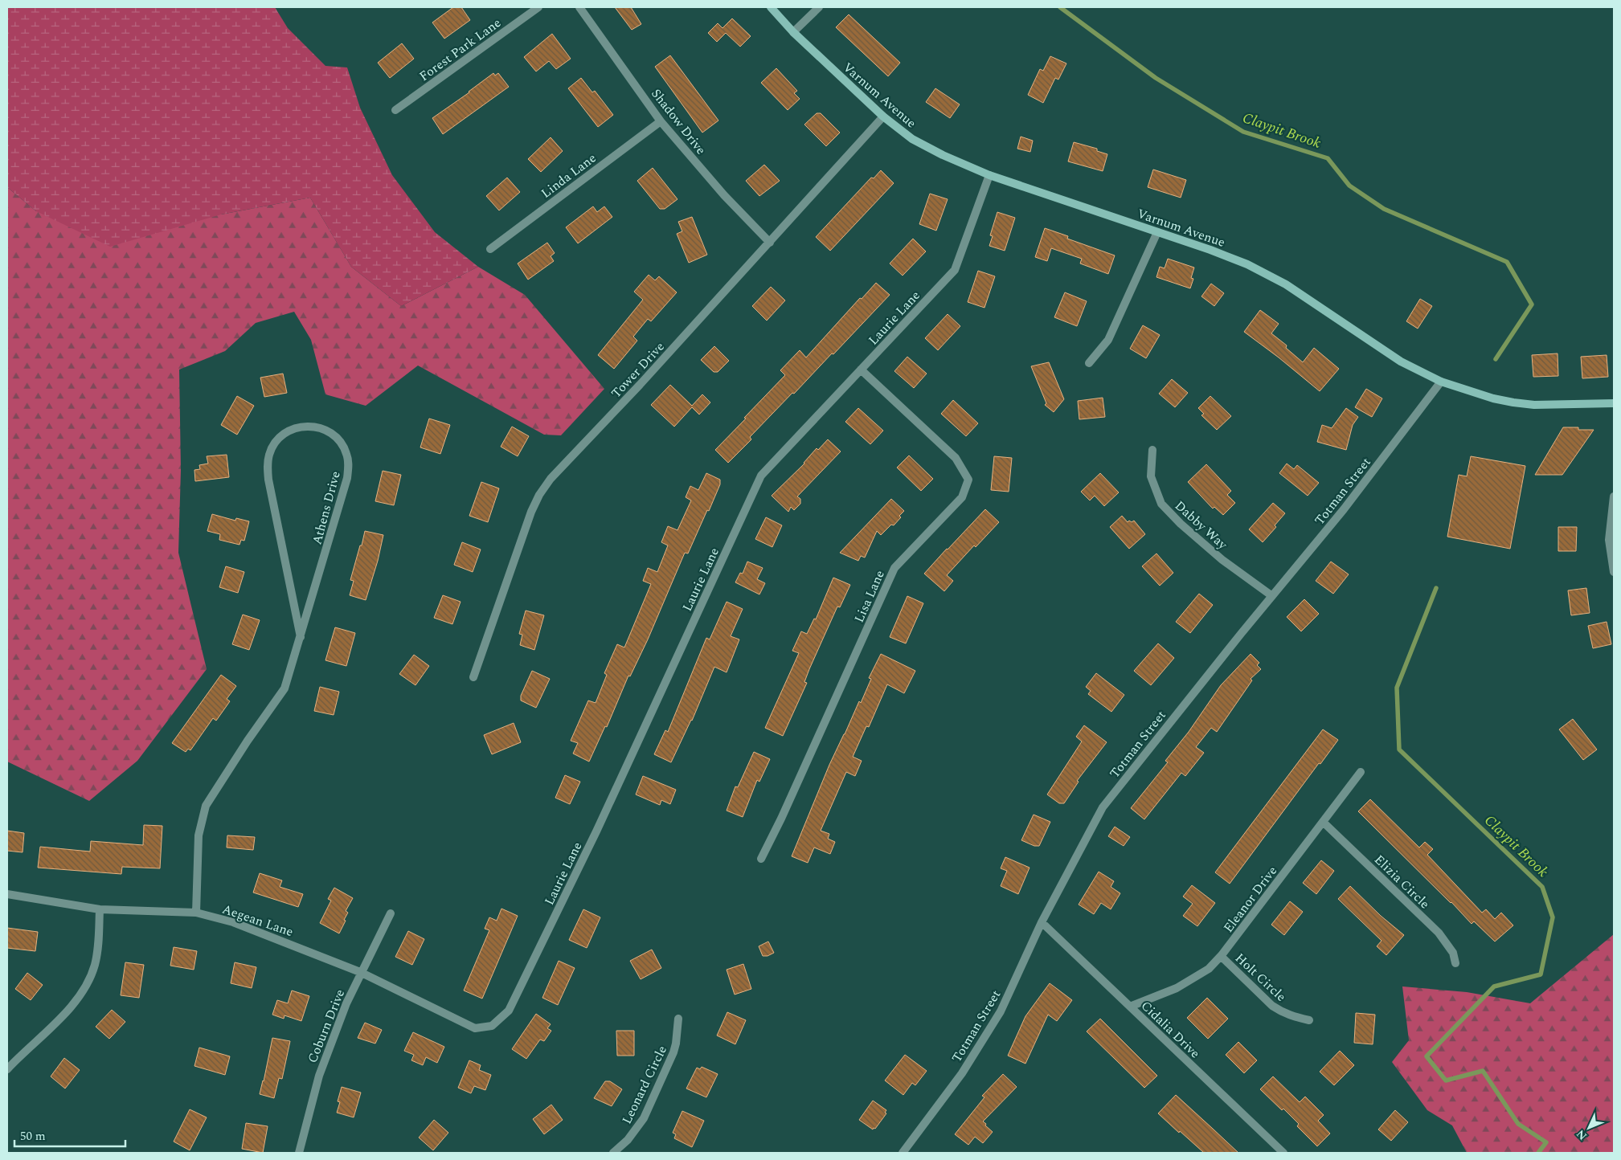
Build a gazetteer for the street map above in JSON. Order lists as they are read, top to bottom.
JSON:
{
  "streets": {
    "main road": ["Varnum Avenue"],
    "street": [
      "Forest Park Lane",
      "Shadow Drive",
      "Linda Lane",
      "Laurie Lane",
      "Tower Drive",
      "Totman Street",
      "Athens Drive",
      "Dabby Way",
      "Lisa Lane",
      "Elizia Circle",
      "Eleanor Drive",
      "Aegean Lane",
      "Holt Circle",
      "Coburn Drive",
      "Cidalia Drive",
      "Leonard Circle"
    ]
  },
  "crossings": [
    ["Varnum Avenue", "Laurie Lane"],
    ["Varnum Avenue", "Tower Drive"],
    ["Varnum Avenue", "Totman Street"],
    ["Shadow Drive", "Linda Lane"],
    ["Shadow Drive", "Tower Drive"],
    ["Laurie Lane", "Lisa Lane"],
    ["Laurie Lane", "Aegean Lane"],
    ["Totman Street", "Dabby Way"],
    ["Totman Street", "Cidalia Drive"],
    ["Athens Drive", "Aegean Lane"],
    ["Elizia Circle", "Eleanor Drive"],
    ["Eleanor Drive", "Holt Circle"],
    ["Eleanor Drive", "Cidalia Drive"],
    ["Aegean Lane", "Coburn Drive"]
  ],
  "water": ["Claypit Brook"],
  "scale_bar": "50 m",
  "north": "bottom left"
}
